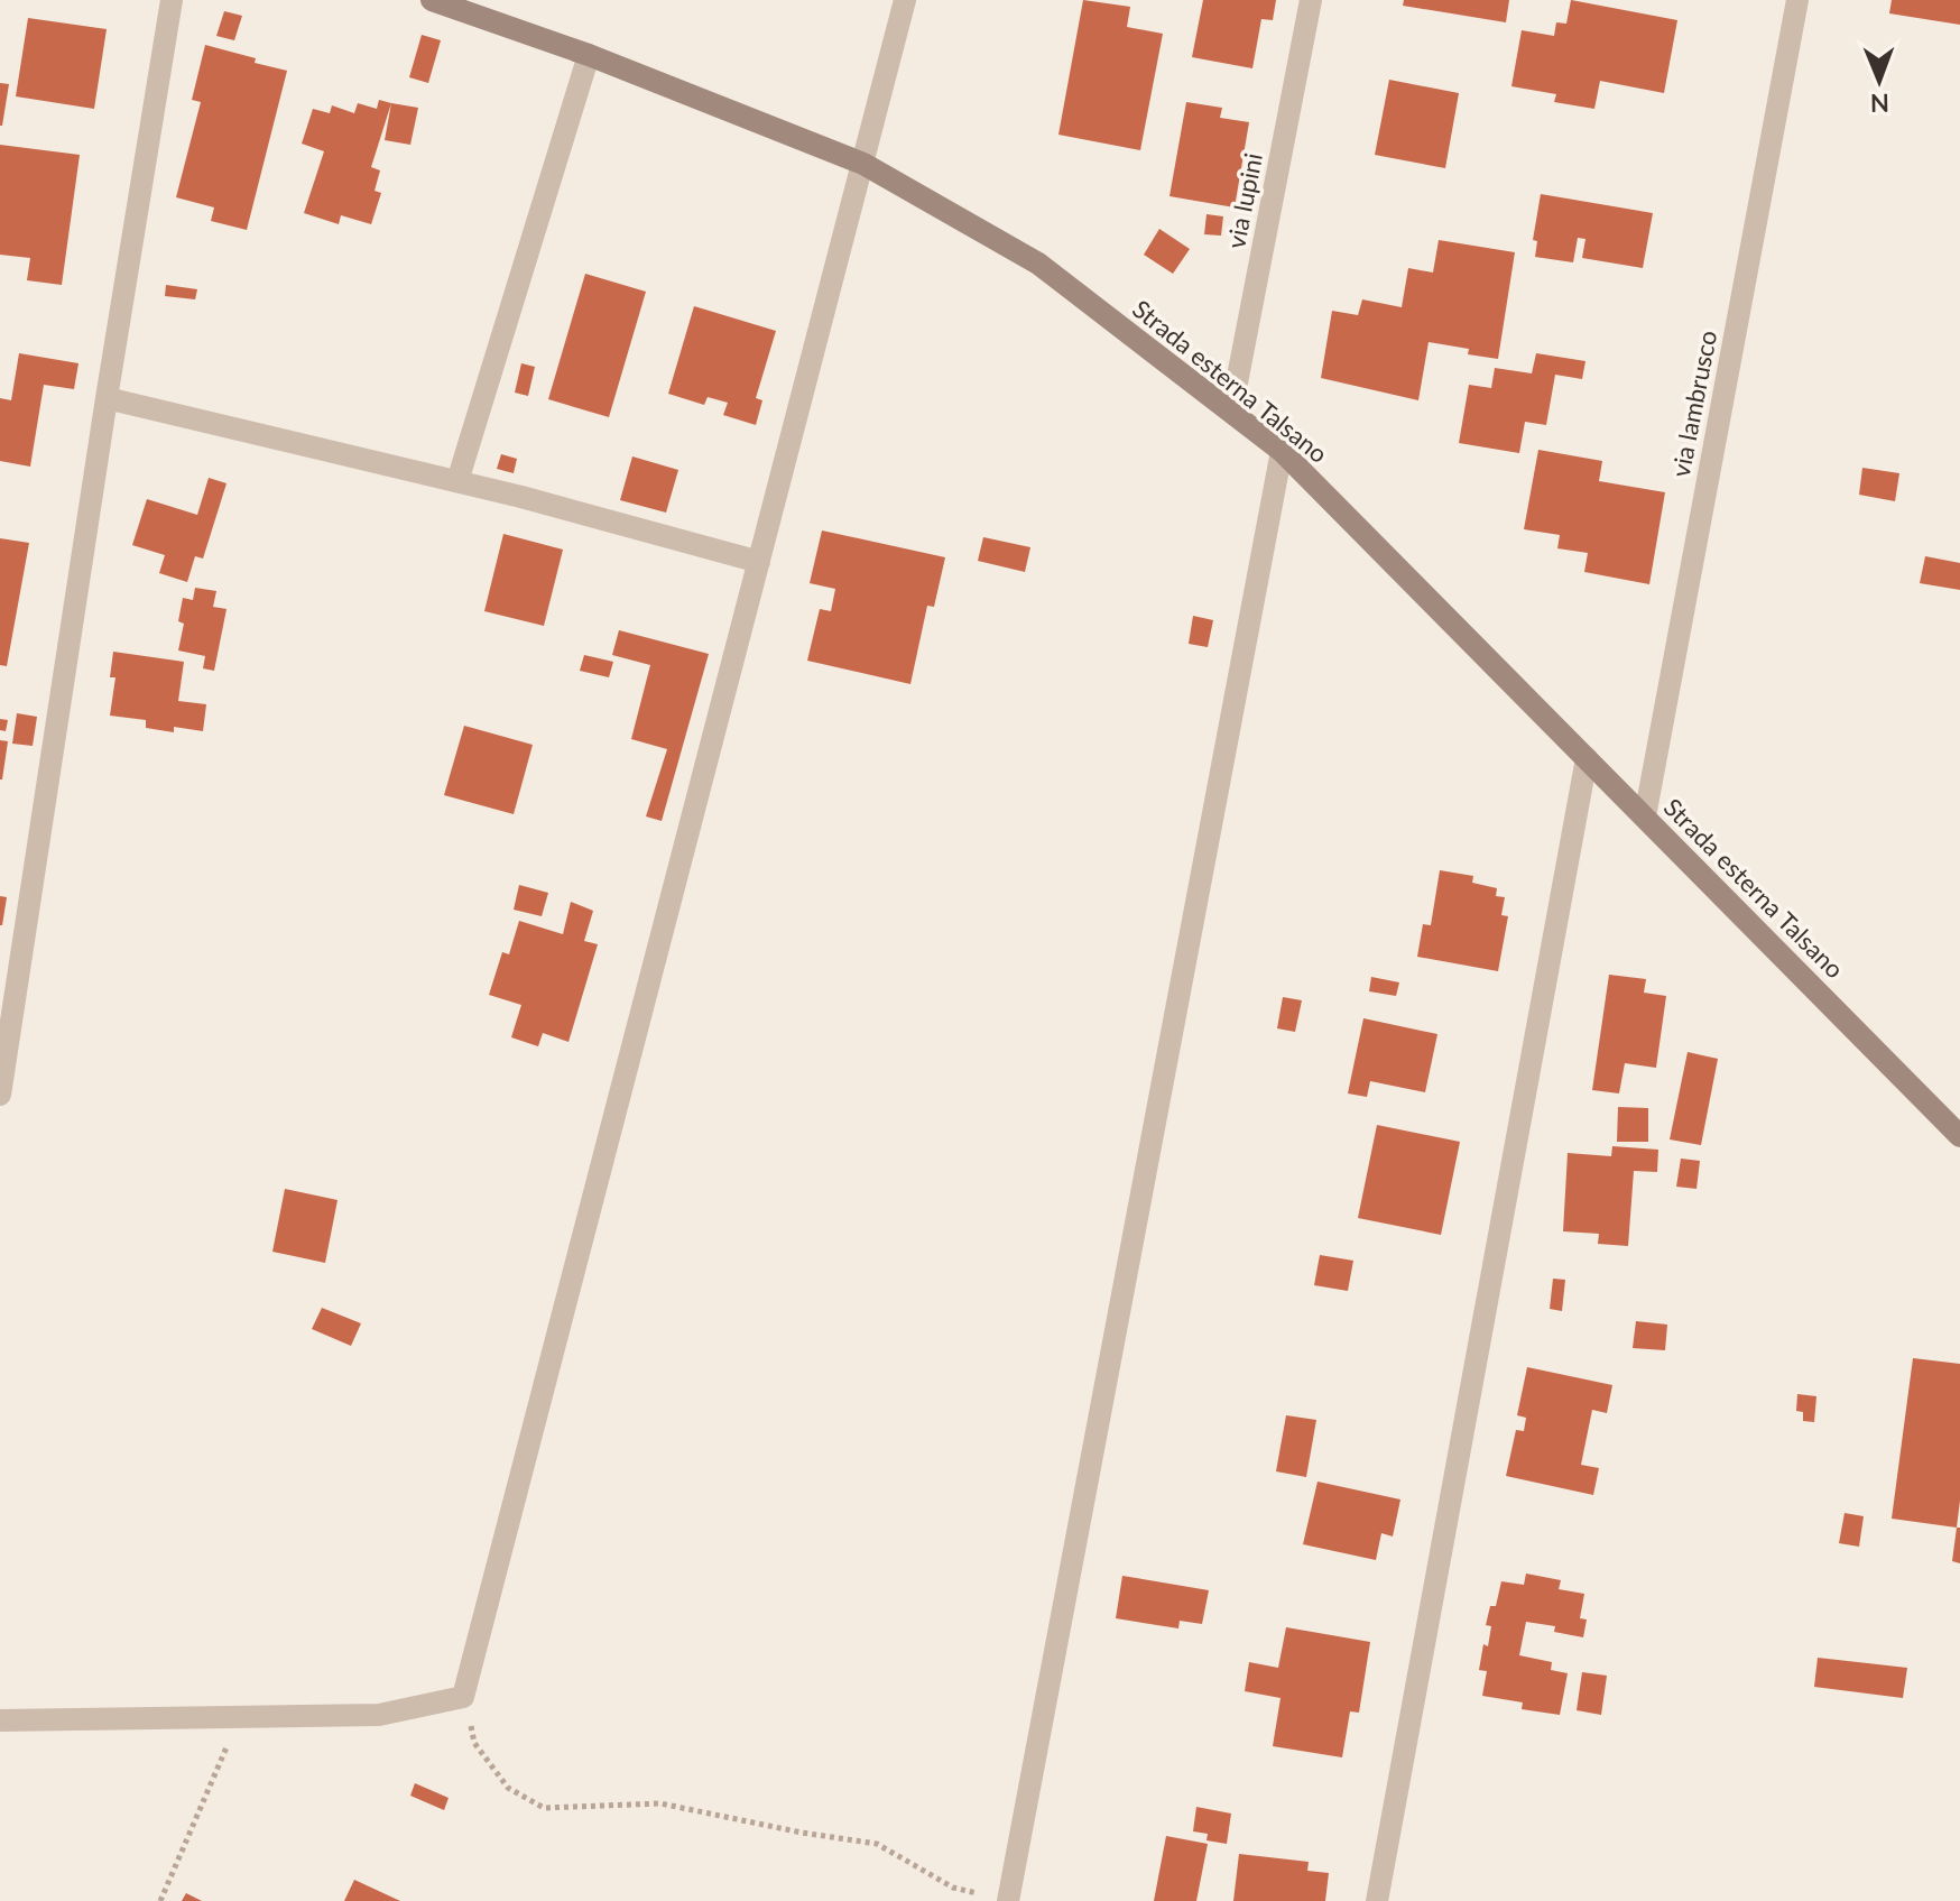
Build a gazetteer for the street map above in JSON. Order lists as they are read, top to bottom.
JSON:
{
  "streets": {
    "street": ["via lupini", "Strada esterna Talsano", "via lambrusco"]
  },
  "crossings": [
    ["via lupini", "Strada esterna Talsano"],
    ["Strada esterna Talsano", "via lambrusco"]
  ],
  "north": "bottom"
}
